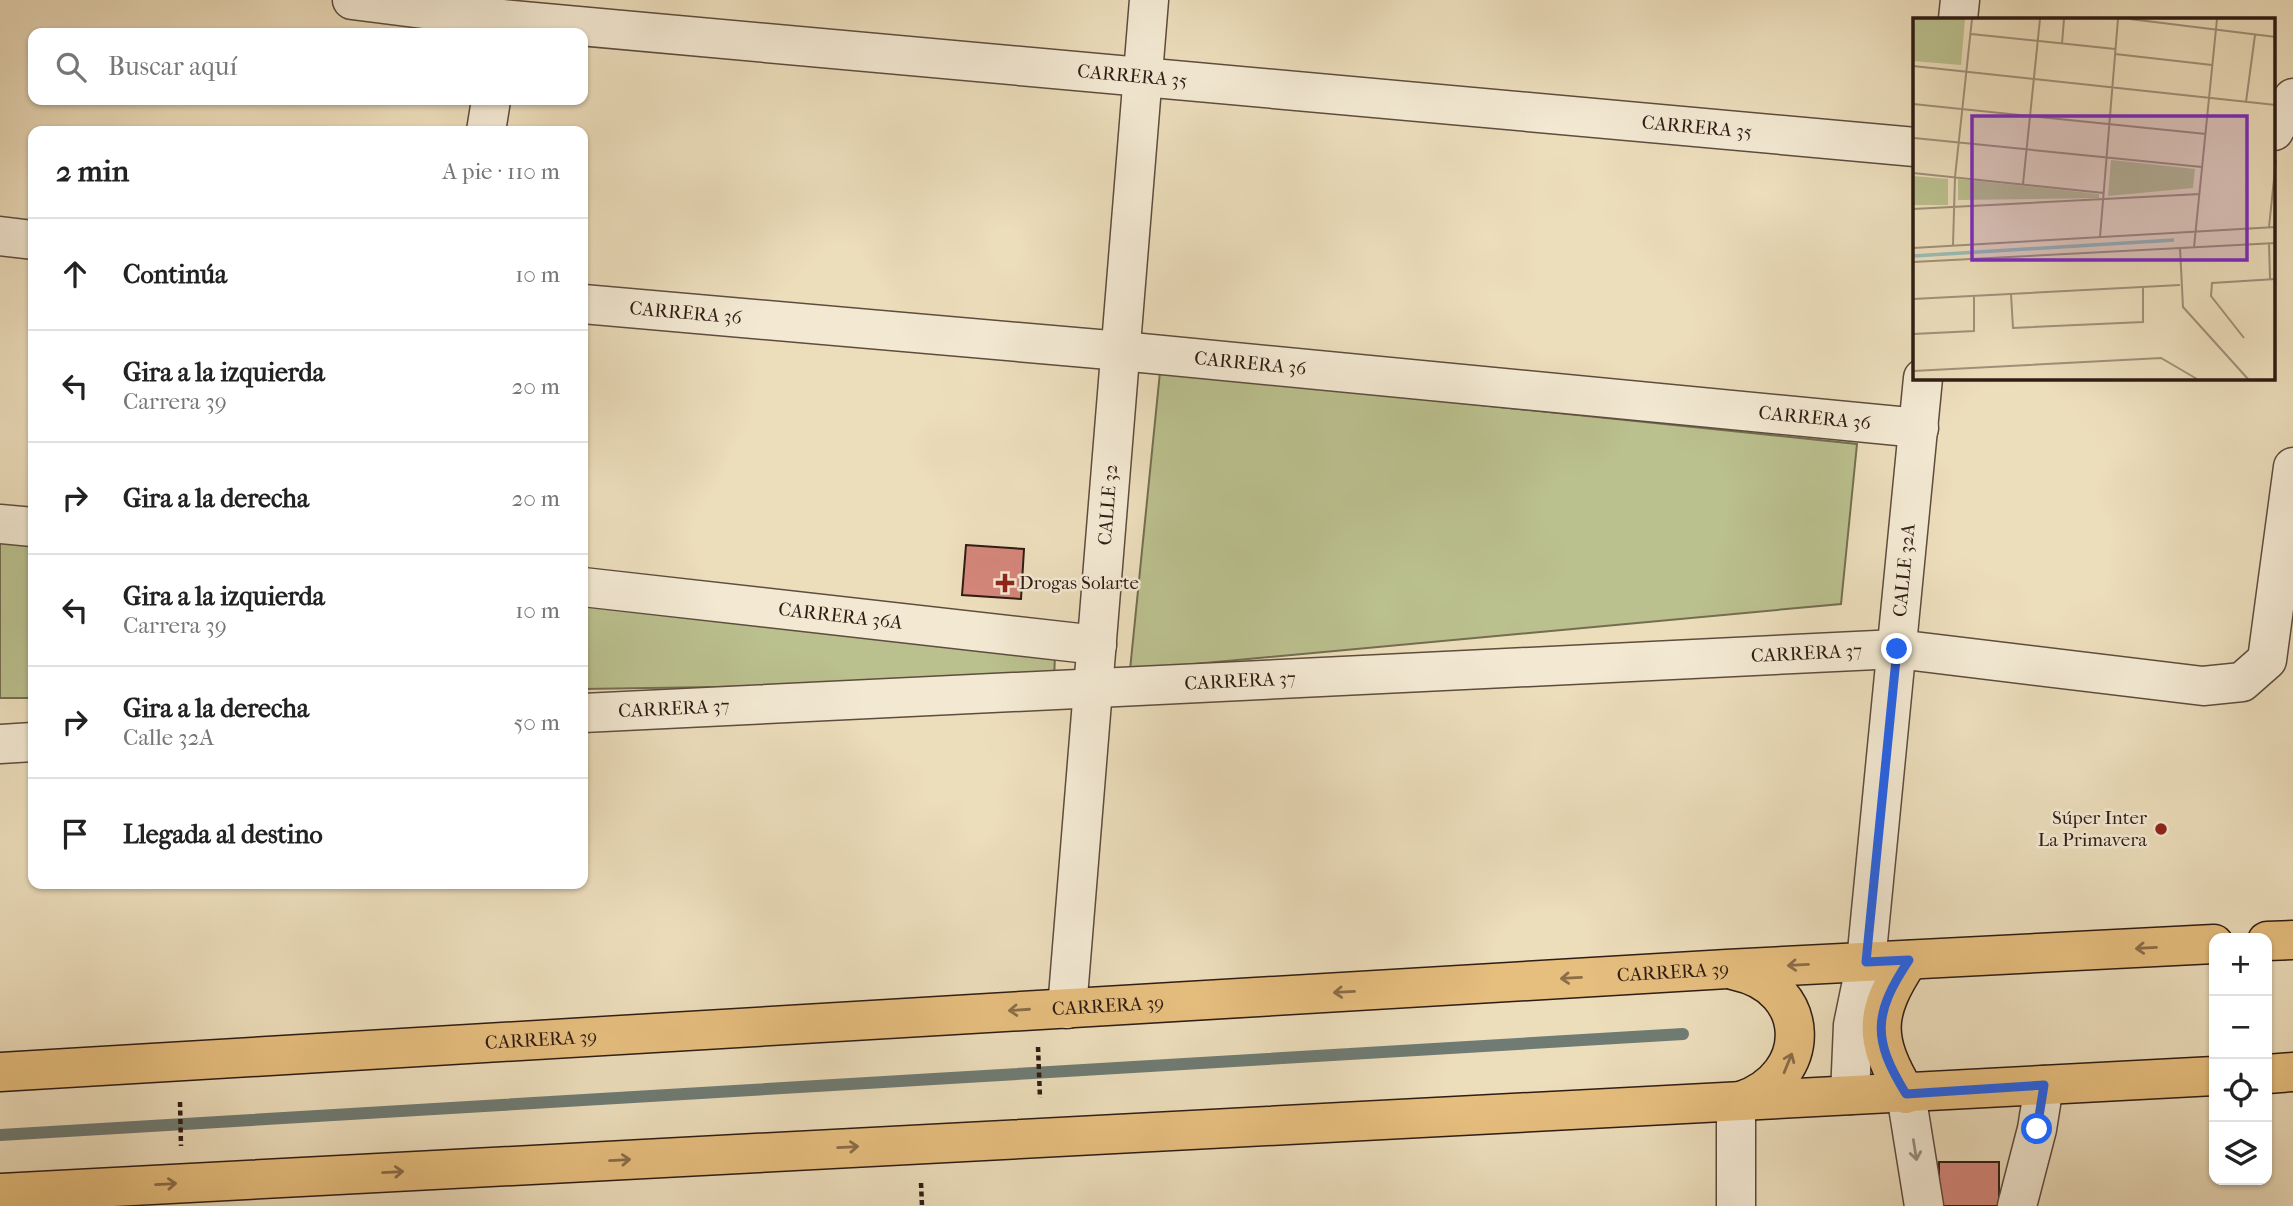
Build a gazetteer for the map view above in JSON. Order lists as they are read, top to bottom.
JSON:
{
  "streets": {
    "main road": ["CARRERA 39"],
    "street": [
      "CARRERA 35",
      "CARRERA 36",
      "CALLE 32",
      "CALLE 32A",
      "CARRERA 36A",
      "CARRERA 37"
    ]
  },
  "crossings": [
    ["CARRERA 35", "CALLE 32"],
    ["CARRERA 36", "CALLE 32"],
    ["CARRERA 36", "CALLE 32A"],
    ["CALLE 32", "CARRERA 36A"],
    ["CALLE 32", "CARRERA 37"],
    ["CALLE 32", "CARRERA 39"],
    ["CALLE 32A", "CARRERA 37"],
    ["CALLE 32A", "CARRERA 39"]
  ],
  "places": {
    "health": ["Drogas Solarte"],
    "other": ["Súper Inter La Primavera"]
  },
  "page": {
    "search": "Buscar aquí",
    "heading": ["2 min", "A pie · 110 m"],
    "list": [
      ["Continúa", "10 m"],
      ["Gira a la izquierda", "Carrera 39", "20 m"],
      ["Gira a la derecha", "20 m"],
      ["Gira a la izquierda", "Carrera 39", "10 m"],
      ["Gira a la derecha", "Calle 32A", "50 m"],
      "Llegada al destino"
    ],
    "map_buttons": ["+", "−"]
  }
}
